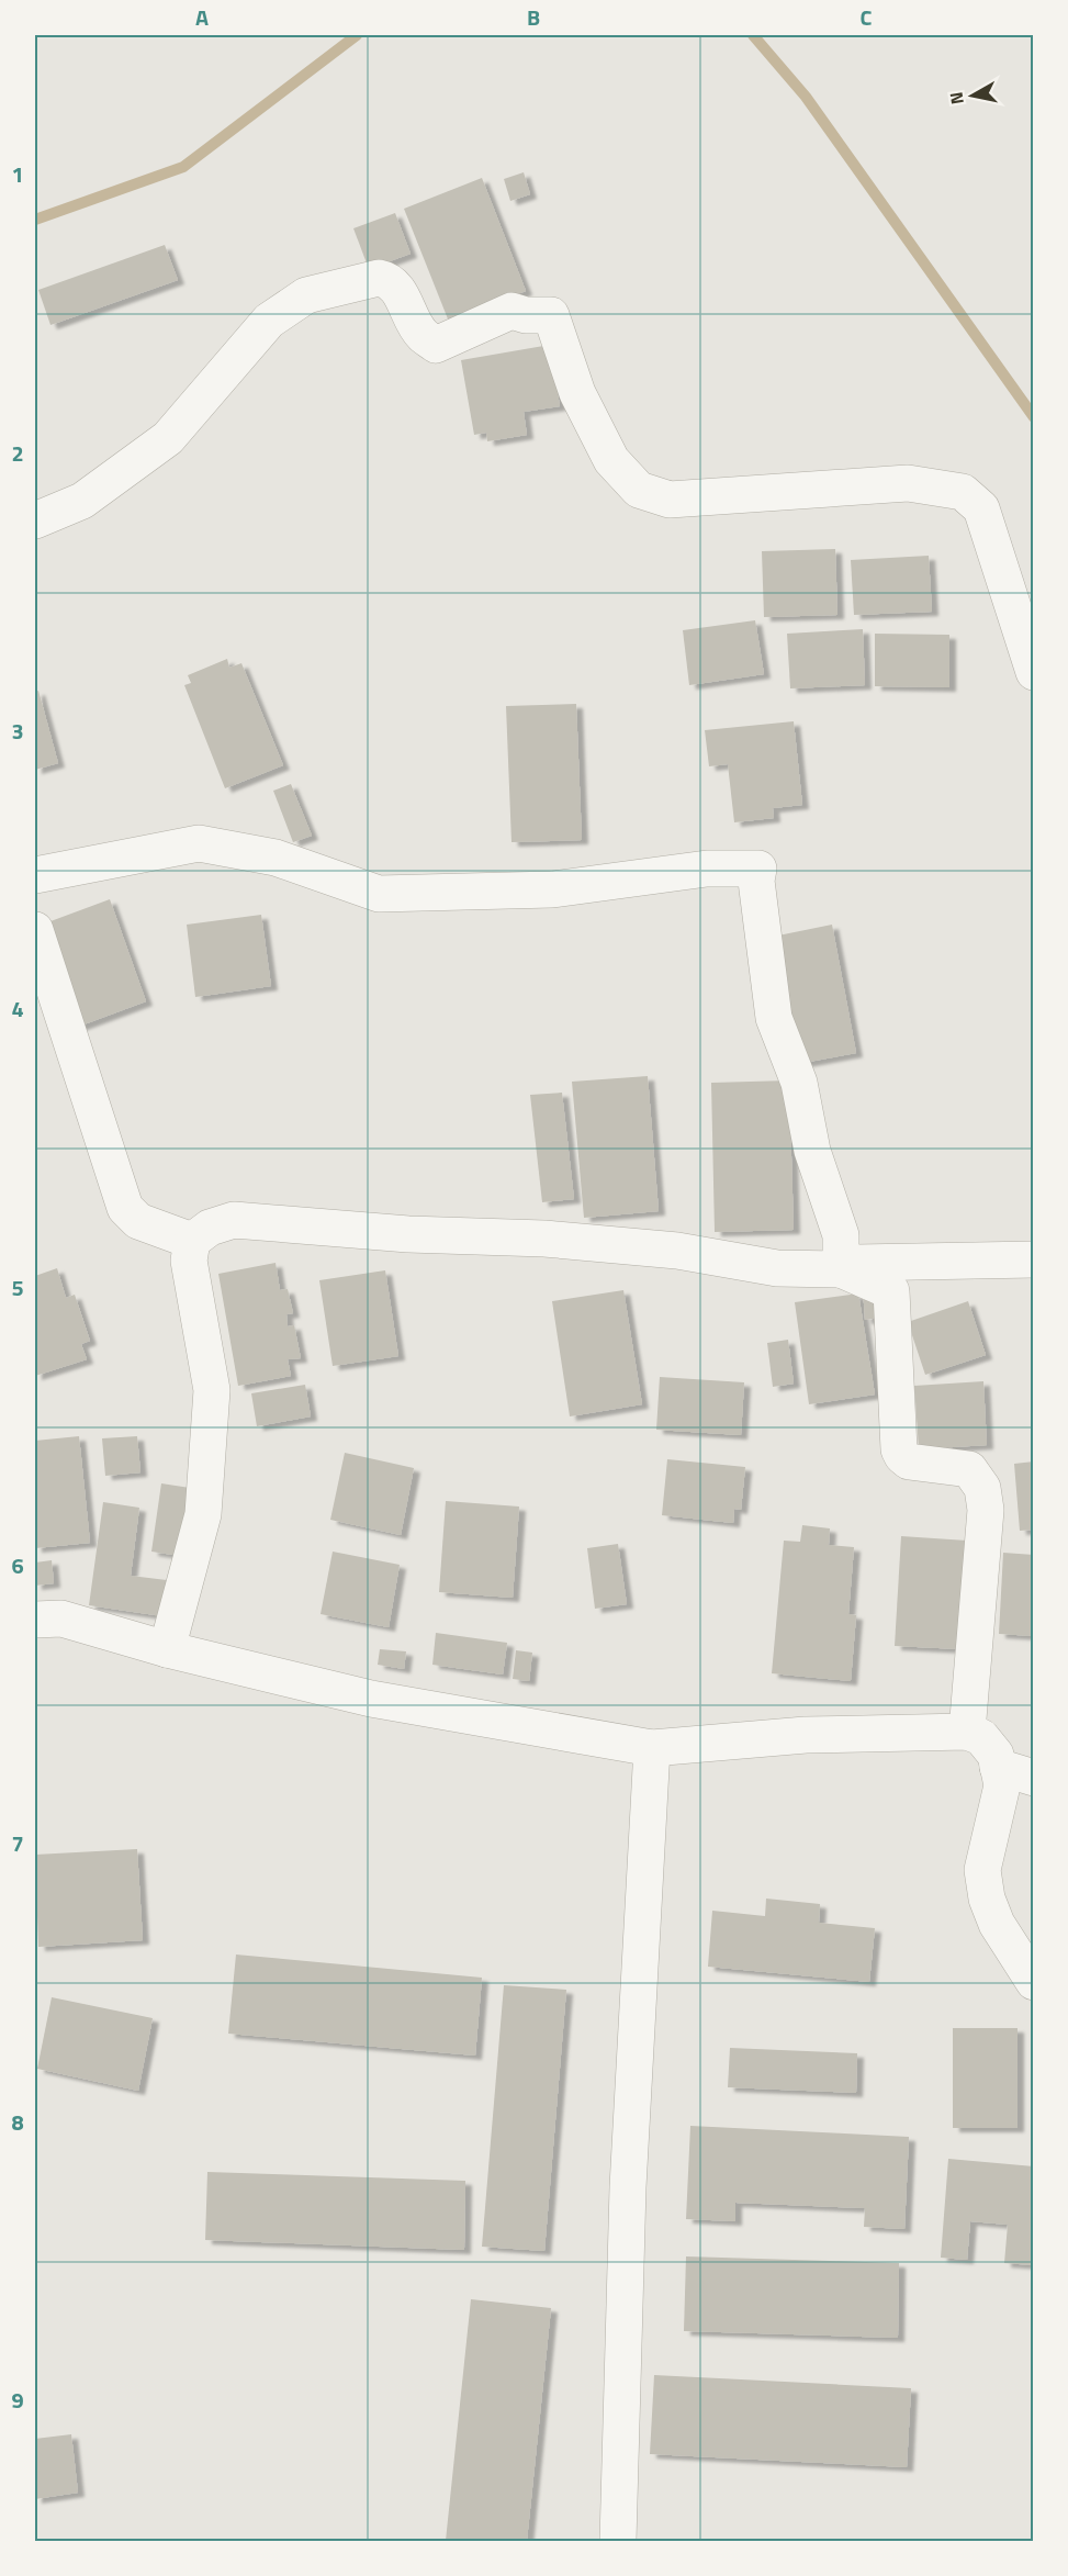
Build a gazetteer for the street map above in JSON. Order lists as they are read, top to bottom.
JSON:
{
  "north": "left",
  "grid": {
    "columns": ["A", "B", "C"],
    "rows": [
      "1",
      "2",
      "3",
      "4",
      "5",
      "6",
      "7",
      "8",
      "9"
    ]
  }
}
